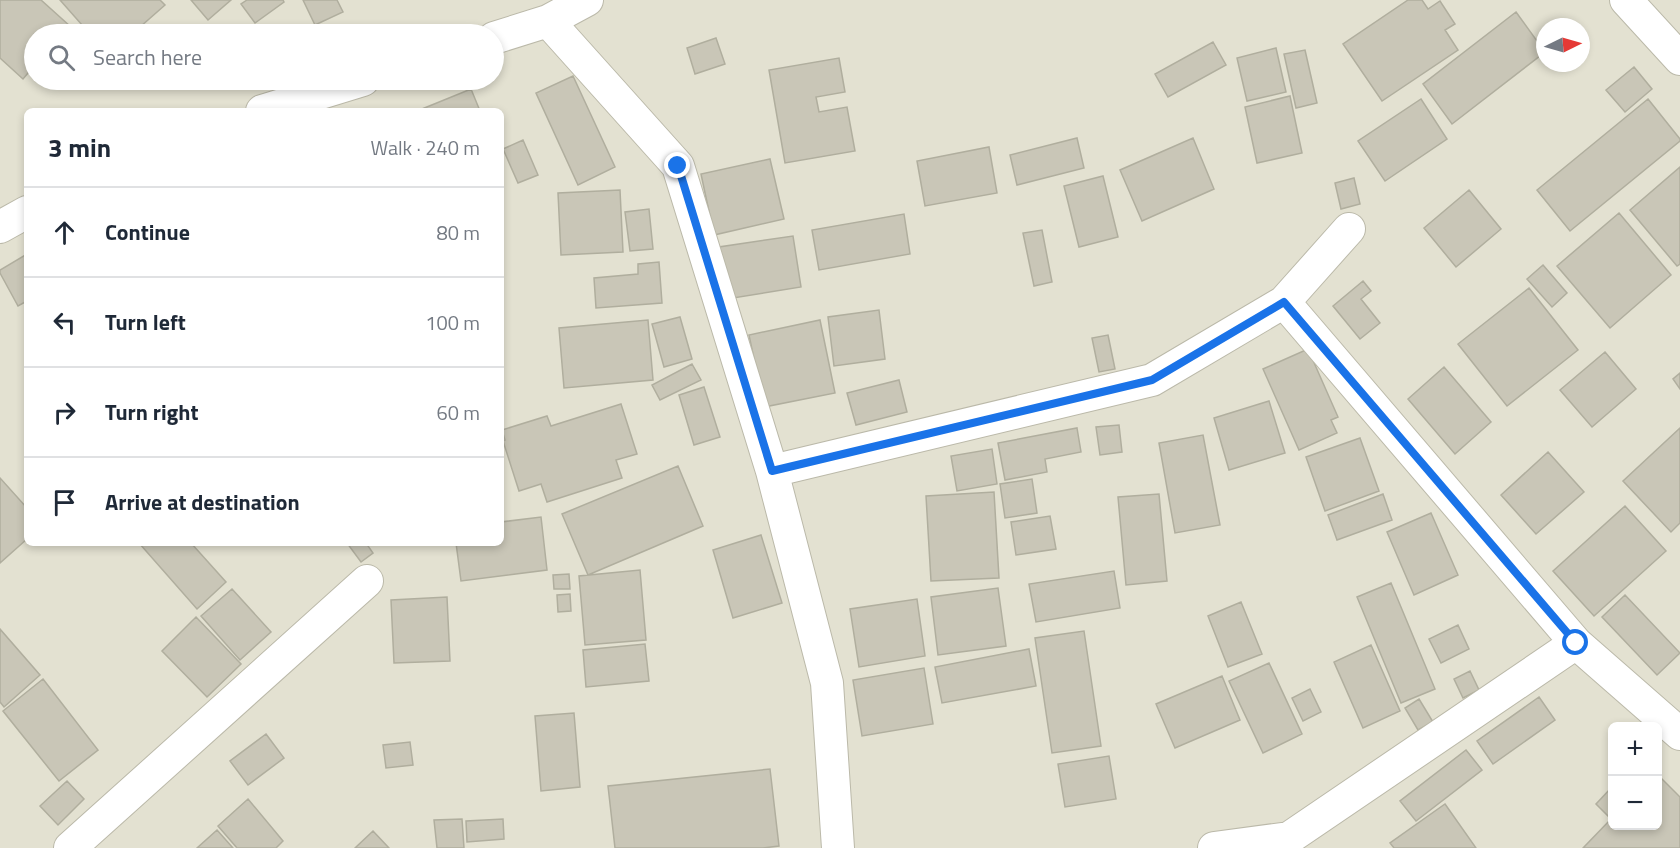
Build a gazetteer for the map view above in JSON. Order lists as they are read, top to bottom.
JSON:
{
  "north": "right",
  "page": {
    "search": "Search here",
    "heading": ["3 min", "Walk · 240 m"],
    "list": [
      ["Continue", "80 m"],
      ["Turn left", "100 m"],
      ["Turn right", "60 m"],
      "Arrive at destination"
    ],
    "map_buttons": ["+", "−"]
  }
}
